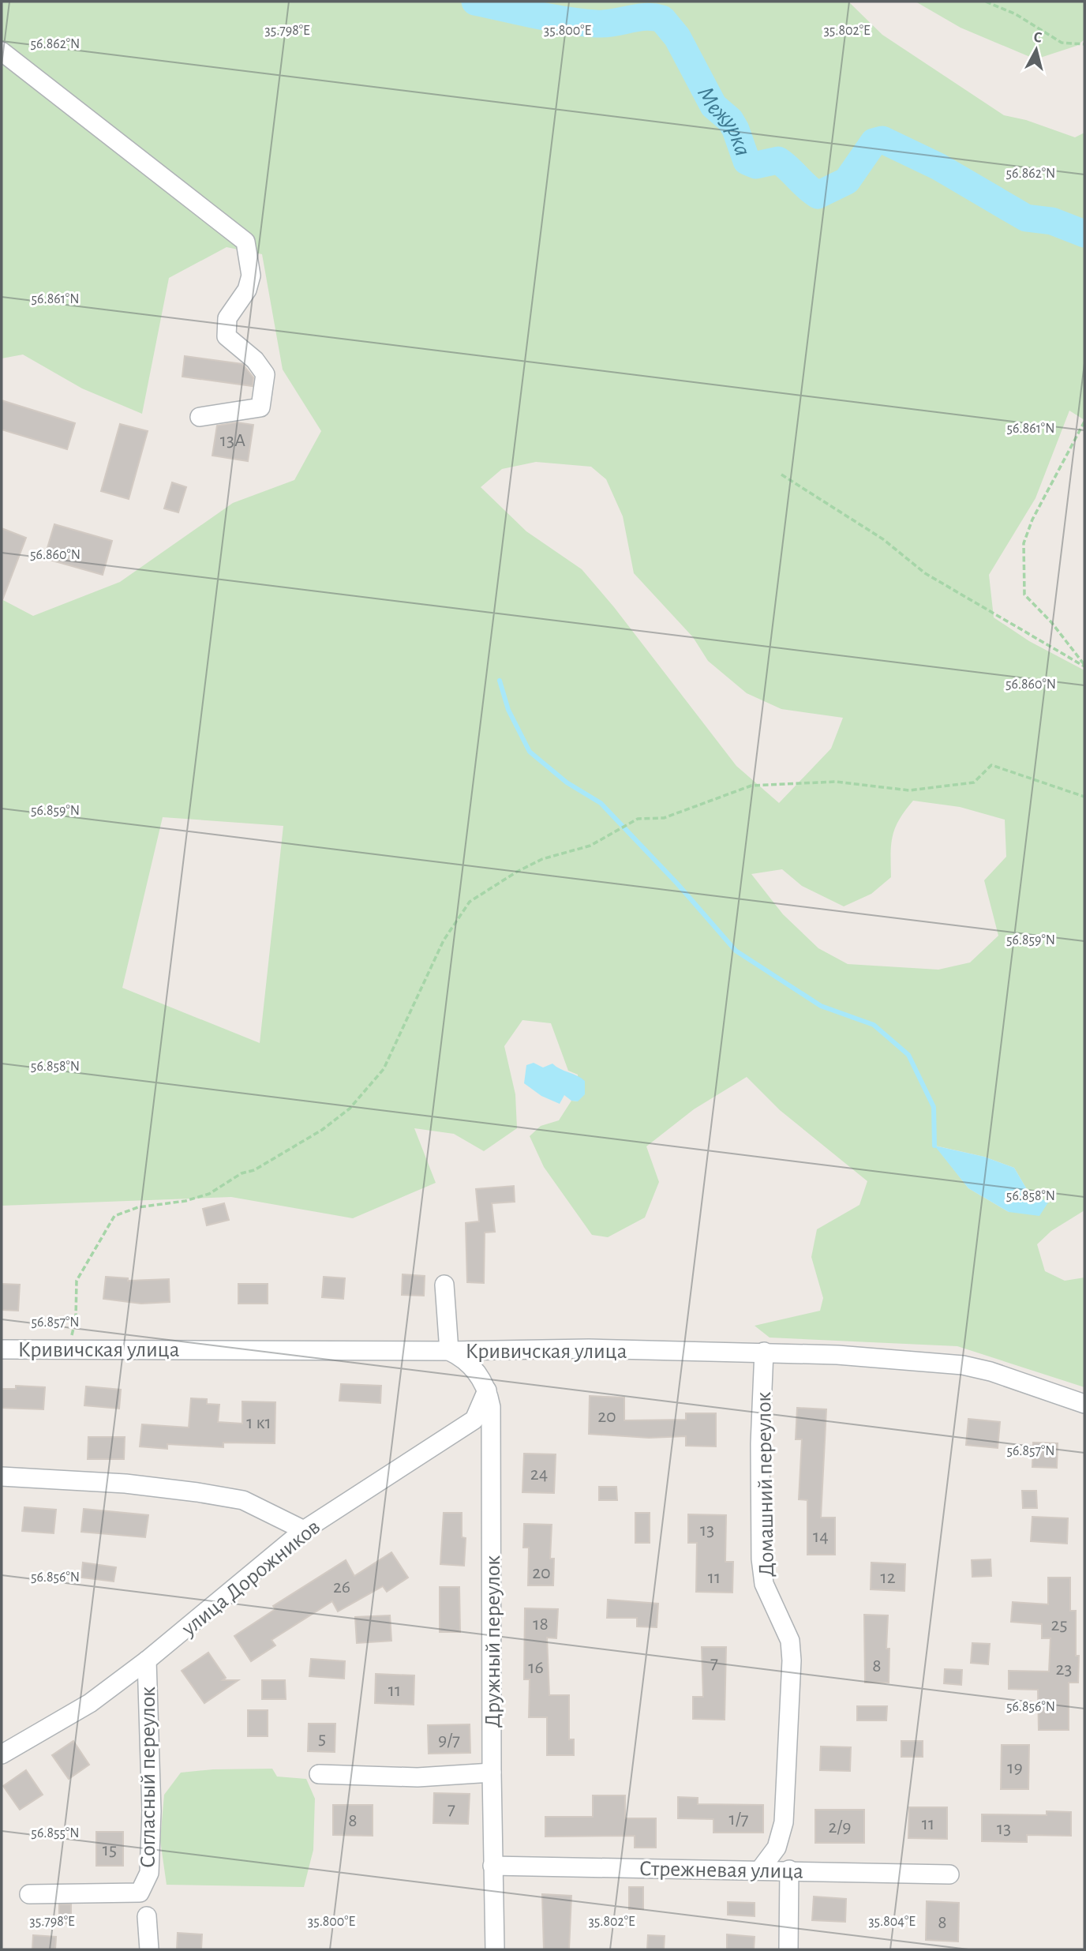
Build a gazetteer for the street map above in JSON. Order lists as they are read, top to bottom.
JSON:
{
  "streets": {
    "street": [
      "Кривичская улица",
      "Домашний переулок",
      "улица Дорожников",
      "Дружный переулок",
      "Согласный переулок",
      "Стрежневая улица"
    ]
  },
  "crossings": [
    ["Кривичская улица", "Домашний переулок"],
    ["Кривичская улица", "Дружный переулок"],
    ["Домашний переулок", "Стрежневая улица"],
    ["улица Дорожников", "Дружный переулок"],
    ["улица Дорожников", "Согласный переулок"],
    ["Дружный переулок", "Стрежневая улица"]
  ],
  "water": ["Межурка"],
  "house_numbers": [
    "13А",
    "20",
    "1 к1",
    "24",
    "13",
    "14",
    "20",
    "11",
    "12",
    "26",
    "18",
    "25",
    "7",
    "8",
    "16",
    "23",
    "11",
    "5",
    "9/7",
    "19",
    "7",
    "1/7",
    "8",
    "11",
    "2/9",
    "13",
    "15",
    "8"
  ],
  "north": "top",
  "coordinates": [
    "35.798°E",
    "35.800°E",
    "35.802°E",
    "56.862°N",
    "56.861°N",
    "56.860°N",
    "56.859°N",
    "56.858°N",
    "56.857°N",
    "56.856°N",
    "56.855°N",
    "35.804°E"
  ]
}
